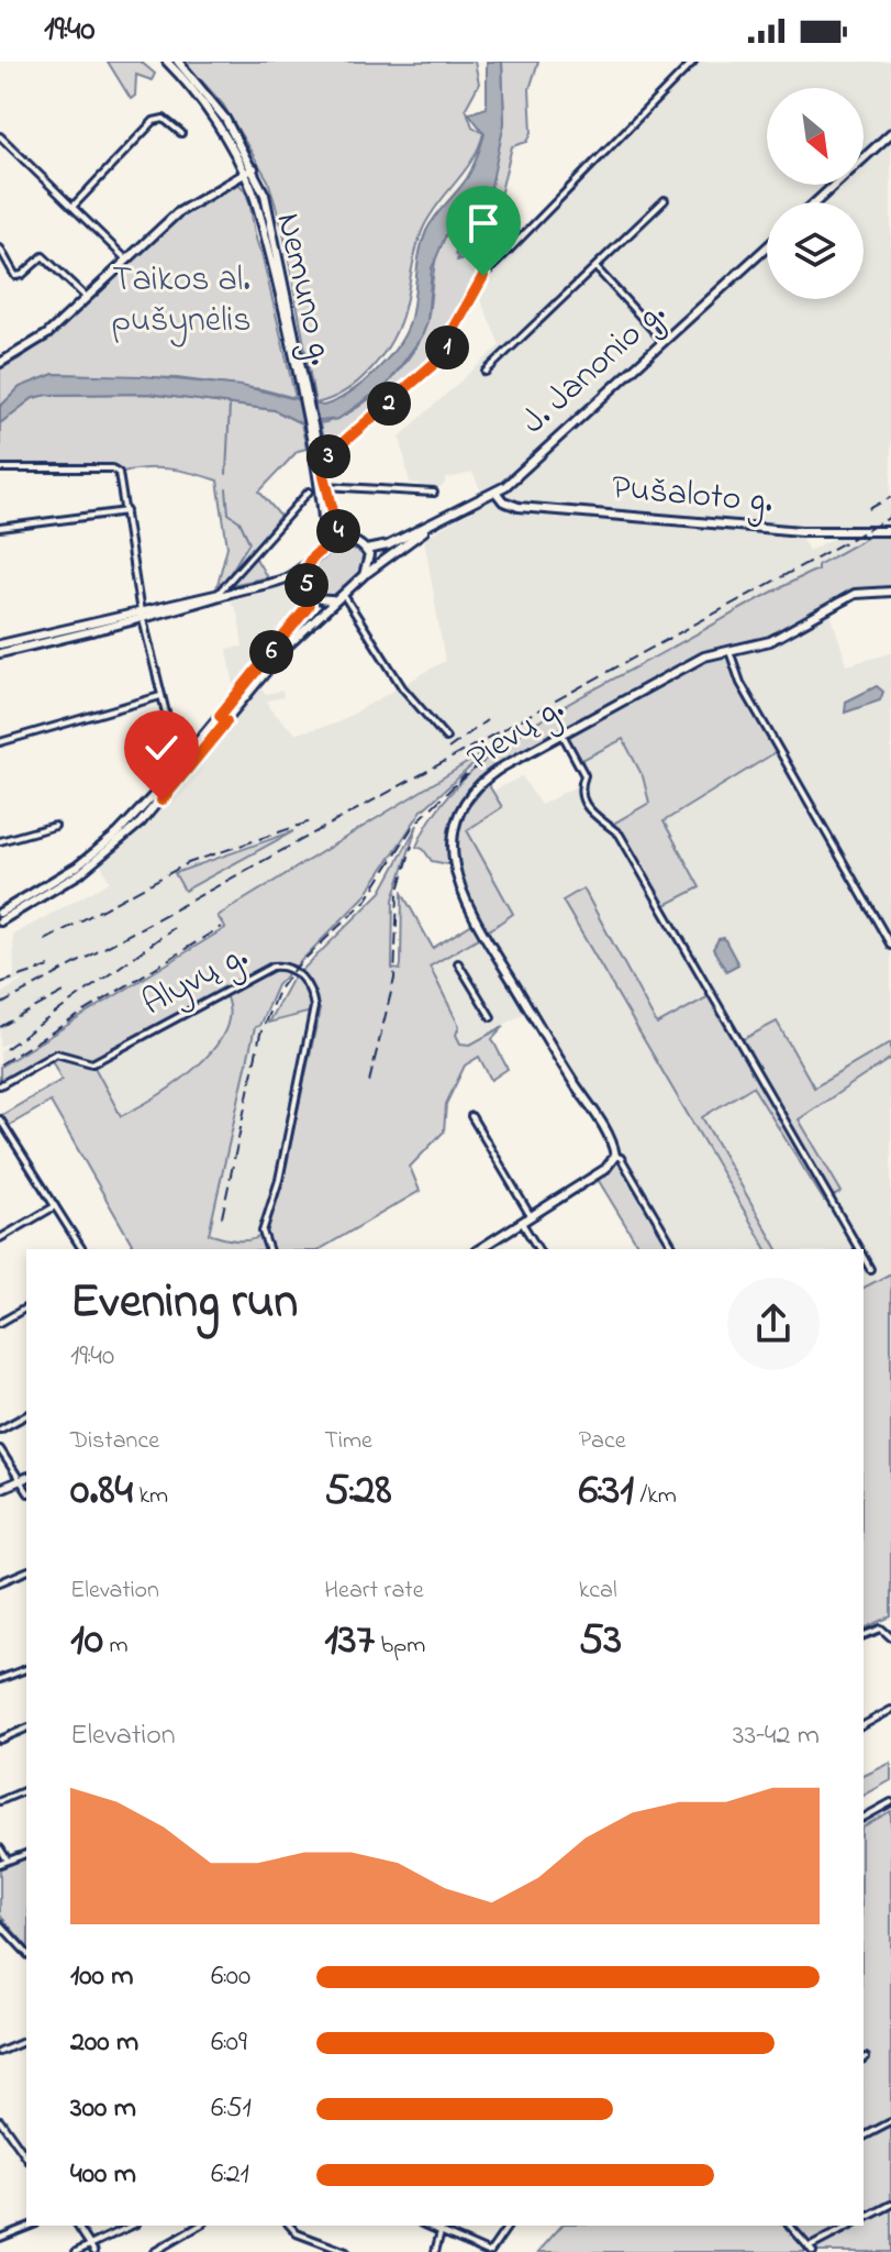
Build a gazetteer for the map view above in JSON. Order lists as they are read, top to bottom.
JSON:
{
  "streets": {
    "main road": [
      "Nemuno g.",
      "J. Janonio g.",
      "Pušaloto g.",
      "Pievų g."
    ],
    "street": ["Alyvų g."]
  },
  "crossings": [
    ["Nemuno g.", "J. Janonio g."],
    ["J. Janonio g.", "Pušaloto g."]
  ],
  "parks": ["Taikos al. pušynėlis"],
  "north": "bottom right",
  "page": {
    "status": "19:40",
    "pins": [
      "1",
      "2",
      "3",
      "4",
      "5",
      "6"
    ],
    "heading": ["Evening run", "19:40"],
    "stats": [
      ["Distance", "0.84 km"],
      ["Time", "5:28"],
      ["Pace", "6:31 /km"],
      ["Elevation", "10 m"],
      ["Heart rate", "137 bpm"],
      ["kcal", "53"]
    ],
    "chart": ["Elevation", "33–42 m"],
    "list": [
      {
        "name": "100 m",
        "note": "6:00"
      },
      {
        "name": "200 m",
        "note": "6:09"
      },
      {
        "name": "300 m",
        "note": "6:51"
      },
      {
        "name": "400 m",
        "note": "6:21"
      }
    ]
  }
}
